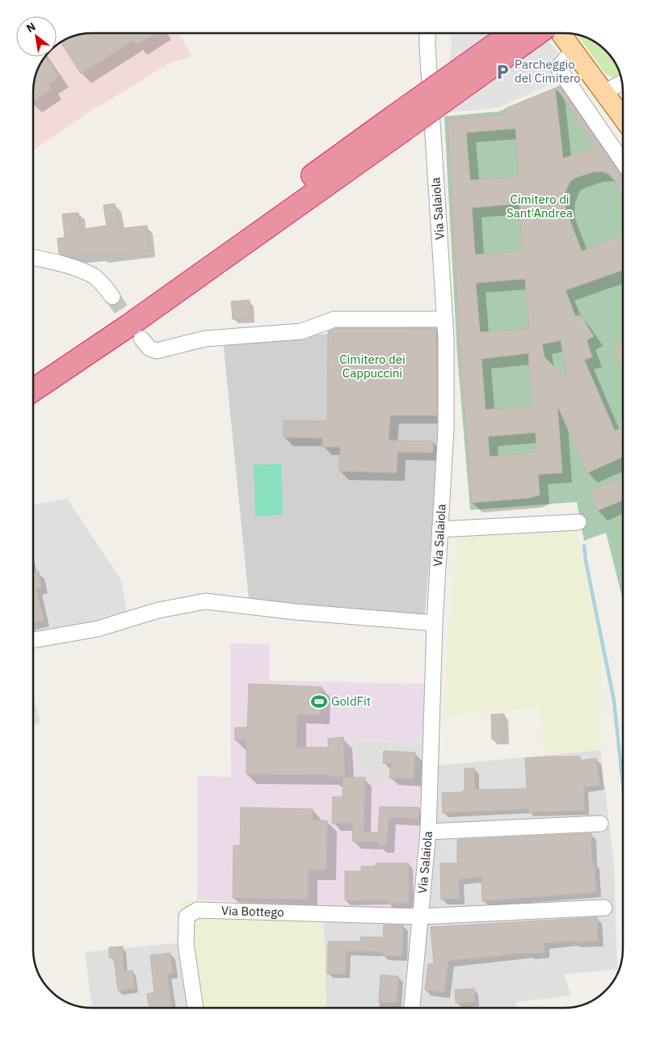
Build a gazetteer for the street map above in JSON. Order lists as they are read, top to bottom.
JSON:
{
  "streets": {
    "street": ["Via Salaiola", "Via Bottego"]
  },
  "crossings": [
    ["Via Salaiola", "Via Bottego"]
  ],
  "parks": ["Cimitero di Sant'Andrea", "Cimitero dei Cappuccini"],
  "places": {
    "parking": ["Parcheggio del Cimitero"],
    "sports": ["GoldFit"]
  },
  "north": "top left"
}
